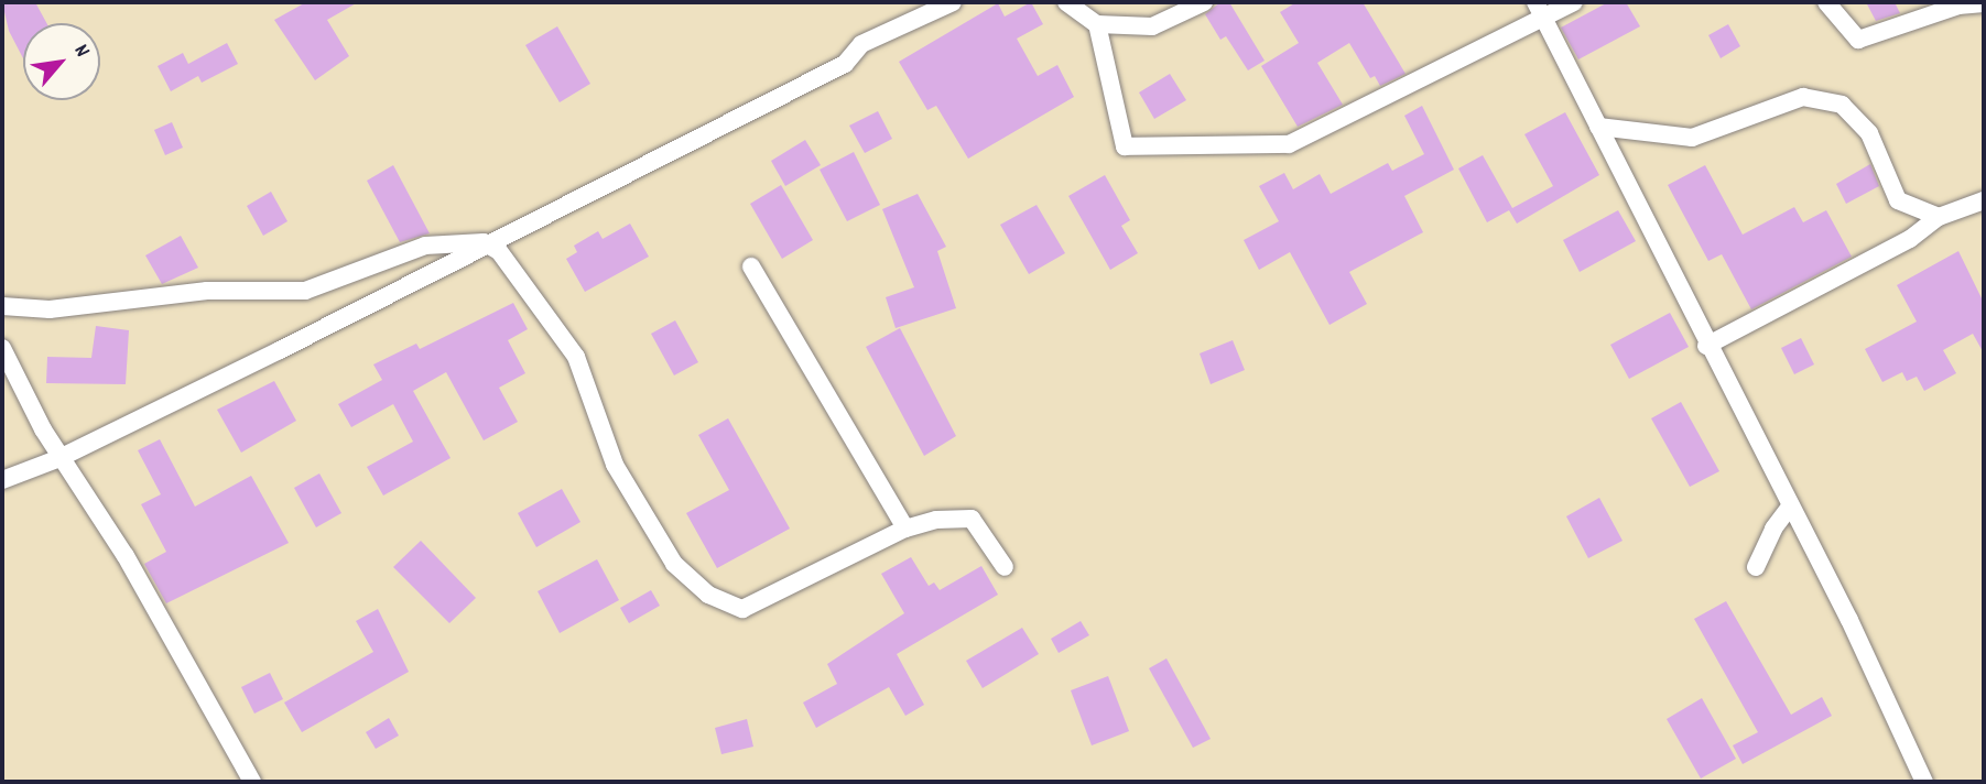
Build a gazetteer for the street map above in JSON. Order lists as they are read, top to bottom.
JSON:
{
  "north": "top right"
}
